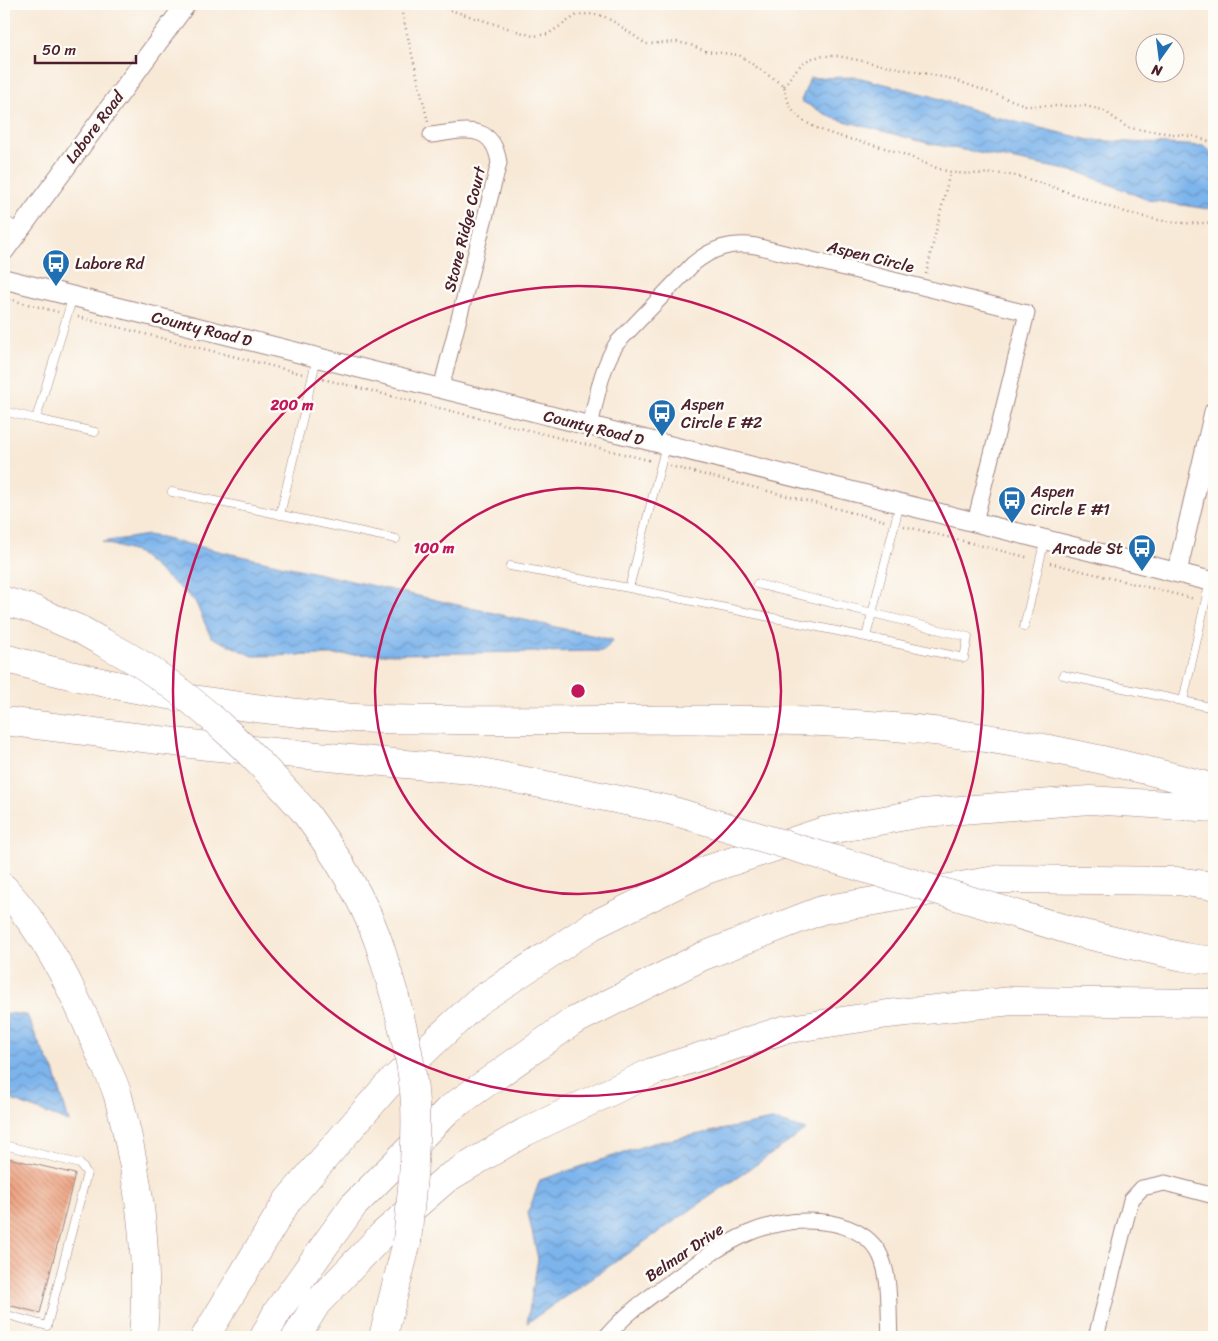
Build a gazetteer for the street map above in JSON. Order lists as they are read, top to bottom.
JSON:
{
  "streets": {
    "street": [
      "Labore Road",
      "Stone Ridge Court",
      "Aspen Circle",
      "County Road D",
      "Belmar Drive"
    ]
  },
  "crossings": [
    ["Stone Ridge Court", "County Road D"],
    ["Aspen Circle", "County Road D"]
  ],
  "places": {
    "bus stop": [
      "Labore Rd",
      "Aspen Circle E #2",
      "Aspen Circle E #1",
      "Arcade St"
    ]
  },
  "scale_bar": "50 m",
  "north": "bottom",
  "rings": ["200 m", "100 m"]
}
